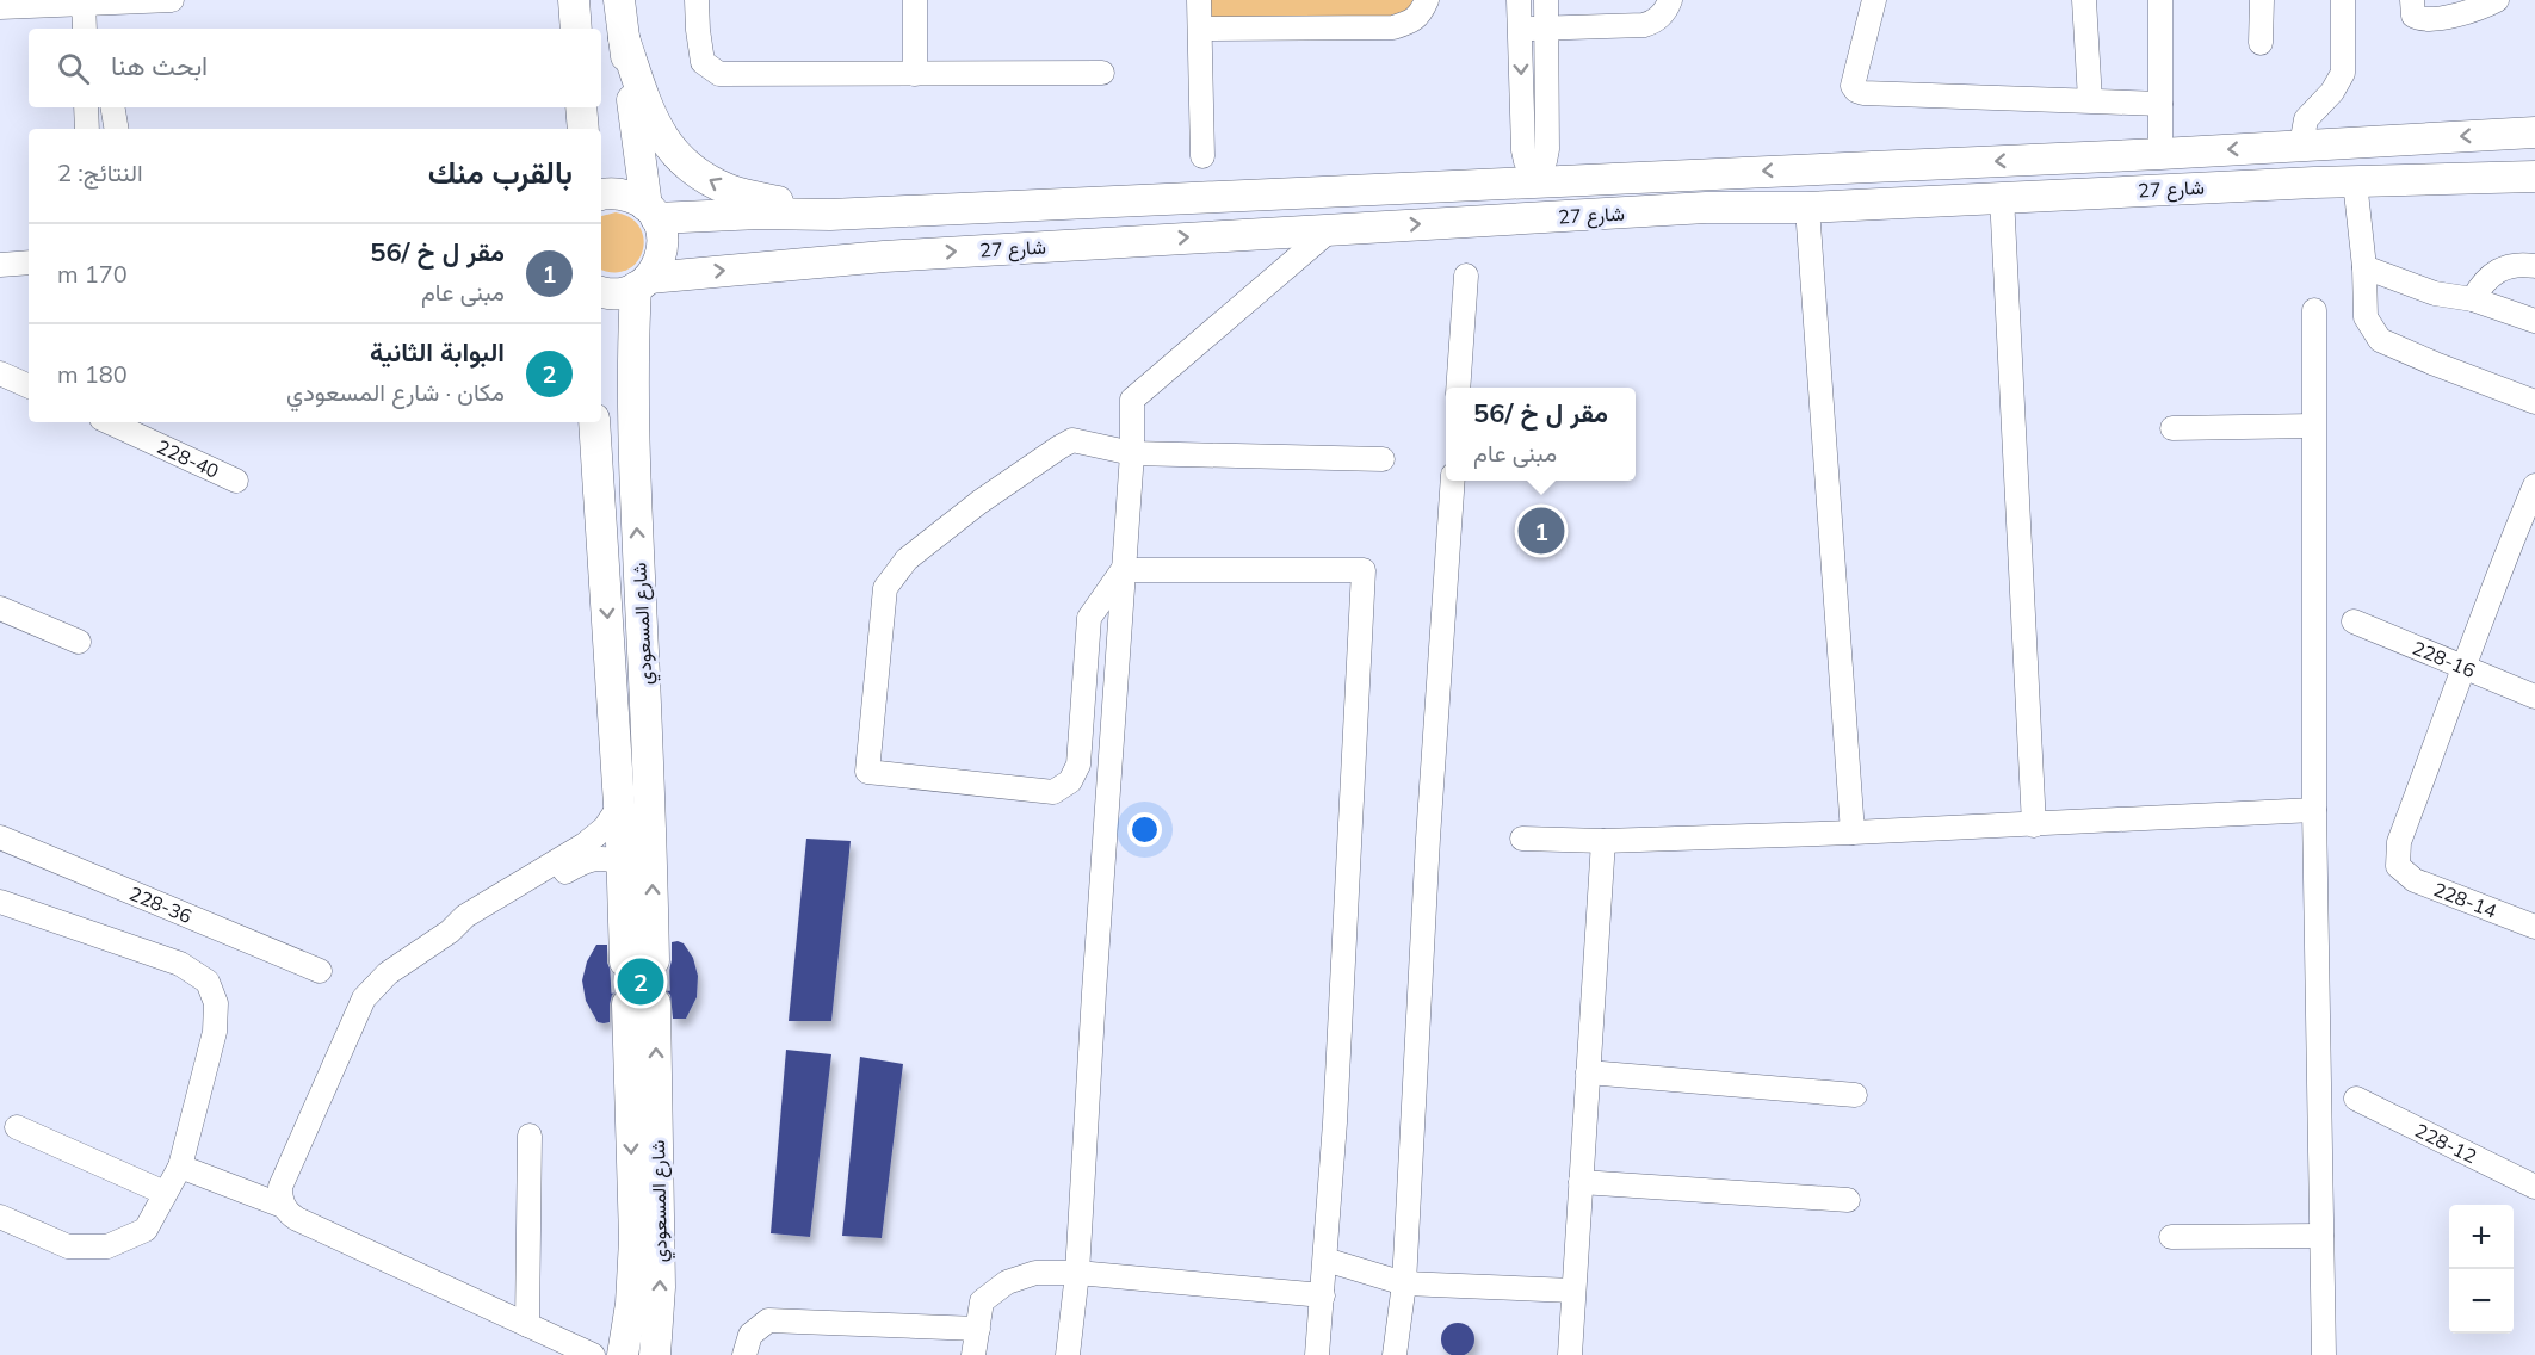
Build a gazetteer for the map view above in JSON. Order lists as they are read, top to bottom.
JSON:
{
  "streets": {
    "main road": ["شارع 27", "شارع المسعودي"],
    "street": [
      "228-40",
      "228-16",
      "228-14",
      "228-36",
      "228-12"
    ]
  },
  "crossings": [
    ["شارع 27", "شارع المسعودي"],
    ["228-16", "228-14"]
  ],
  "page": {
    "search": "ابحث هنا",
    "heading": ["بالقرب منك", "النتائج: 2"],
    "list": [
      {
        "mark": "1",
        "name": "مقر ل خ /56",
        "note": "مبنى عام",
        "value": "170 m"
      },
      {
        "mark": "2",
        "name": "البوابة الثانية",
        "note": "مكان · شارع المسعودي",
        "value": "180 m"
      }
    ],
    "popup": ["مقر ل خ /56", "مبنى عام"],
    "pins": ["1", "2"],
    "map_buttons": ["+", "−"]
  }
}
